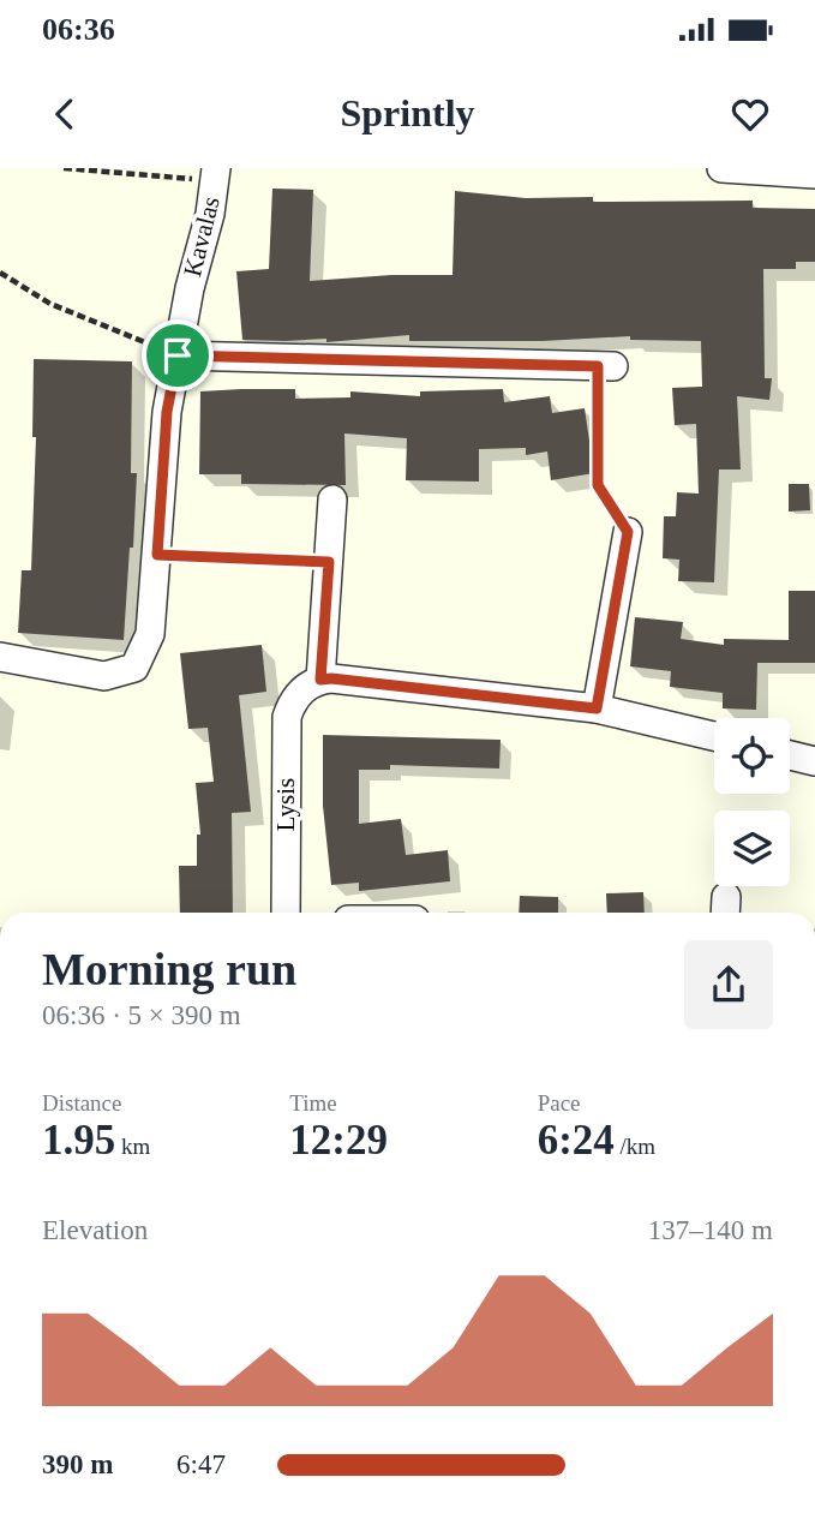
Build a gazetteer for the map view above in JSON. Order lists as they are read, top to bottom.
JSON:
{
  "streets": {
    "street": ["Kavalas", "Lysis"]
  },
  "page": {
    "status": "06:36",
    "header": "Sprintly",
    "heading": ["Morning run", "06:36 · 5 × 390 m"],
    "stats": [
      ["Distance", "1.95 km"],
      ["Time", "12:29"],
      ["Pace", "6:24 /km"]
    ],
    "chart": ["Elevation", "137–140 m"],
    "list": [
      {
        "name": "390 m",
        "note": "6:47"
      }
    ]
  }
}
